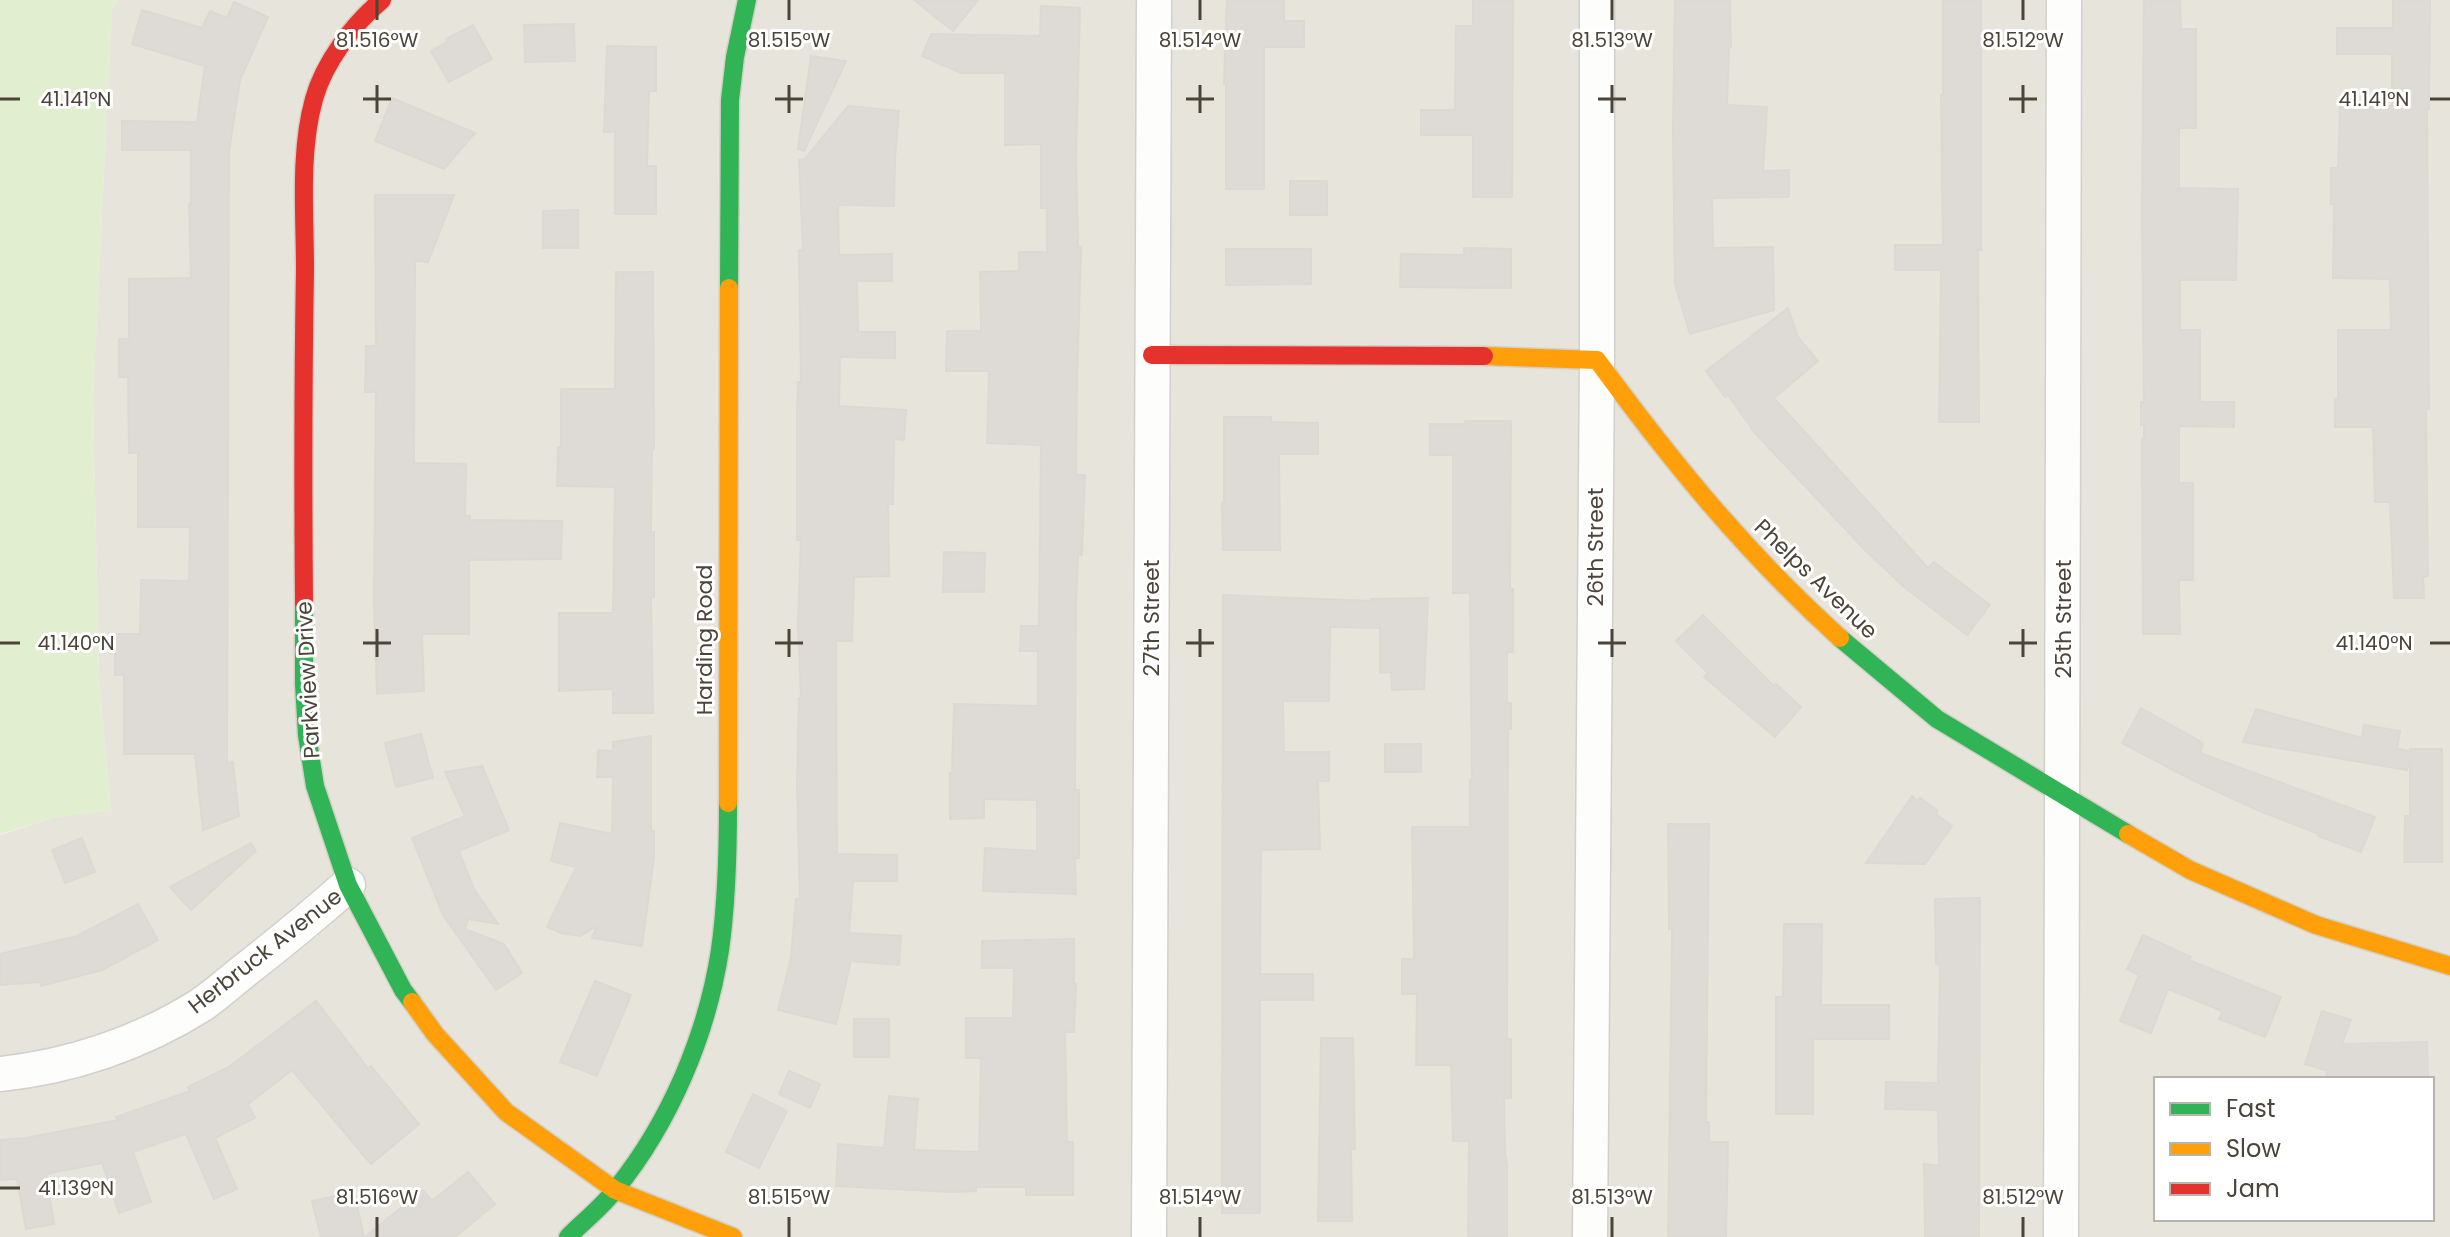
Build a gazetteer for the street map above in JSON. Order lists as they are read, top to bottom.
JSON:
{
  "streets": {
    "street": [
      "26th Street",
      "Phelps Avenue",
      "27th Street",
      "25th Street",
      "Harding Road",
      "Parkview Drive",
      "Herbruck Avenue"
    ]
  },
  "crossings": [
    ["26th Street", "Phelps Avenue"],
    ["Phelps Avenue", "25th Street"],
    ["Harding Road", "Parkview Drive"],
    ["Parkview Drive", "Herbruck Avenue"]
  ],
  "legend": ["Fast", "Slow", "Jam"],
  "coordinates": [
    "81.516°W",
    "81.515°W",
    "81.514°W",
    "81.513°W",
    "81.512°W",
    "41.141°N",
    "41.140°N",
    "41.139°N"
  ]
}
